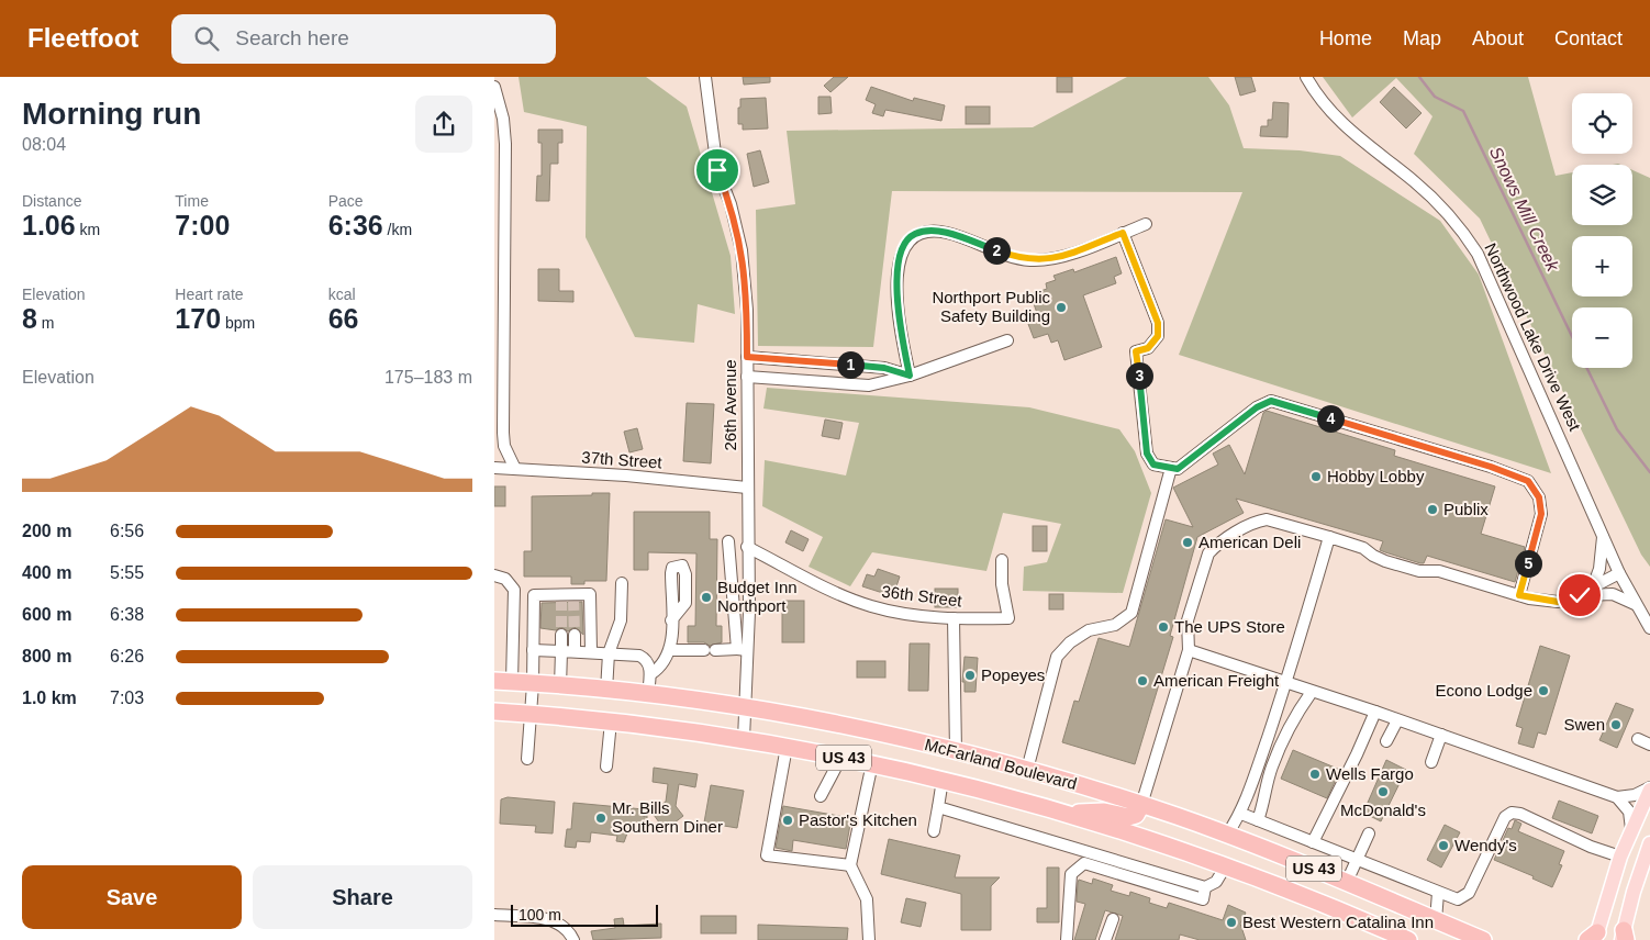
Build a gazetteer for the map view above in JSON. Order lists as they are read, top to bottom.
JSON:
{
  "streets": {
    "highway": ["US 43", "McFarland Boulevard"],
    "street": [
      "Northwood Lake Drive West",
      "26th Avenue",
      "37th Street",
      "36th Street"
    ]
  },
  "crossings": [
    ["26th Avenue", "37th Street"],
    ["26th Avenue", "36th Street"],
    ["26th Avenue", "McFarland Boulevard"]
  ],
  "water": ["Snows Mill Creek"],
  "places": [
    "Northport Public Safety Building",
    "Hobby Lobby",
    "Publix",
    "American Deli",
    "Budget Inn Northport",
    "The UPS Store",
    "Popeyes",
    "American Freight",
    "Econo Lodge",
    "Swen",
    "Wells Fargo",
    "McDonald's",
    "Mr. Bills Southern Diner",
    "Pastor's Kitchen",
    "Wendy's",
    "Best Western Catalina Inn"
  ],
  "scale_bar": "100 m",
  "page": {
    "header": "Fleetfoot",
    "search": "Search here",
    "nav": [
      "Home",
      "Map",
      "About",
      "Contact"
    ],
    "heading": ["Morning run", "08:04"],
    "map_buttons": ["+", "−"],
    "stats": [
      ["Distance", "1.06 km"],
      ["Time", "7:00"],
      ["Pace", "6:36 /km"],
      ["Elevation", "8 m"],
      ["Heart rate", "170 bpm"],
      ["kcal", "66"]
    ],
    "pins": [
      "2",
      "1",
      "3",
      "4",
      "5"
    ],
    "chart": ["Elevation", "175–183 m"],
    "list": [
      {
        "name": "200 m",
        "note": "6:56"
      },
      {
        "name": "400 m",
        "note": "5:55"
      },
      {
        "name": "600 m",
        "note": "6:38"
      },
      {
        "name": "800 m",
        "note": "6:26"
      },
      {
        "name": "1.0 km",
        "note": "7:03"
      }
    ],
    "buttons": ["Save", "Share"],
    "scale": "100 m"
  }
}
